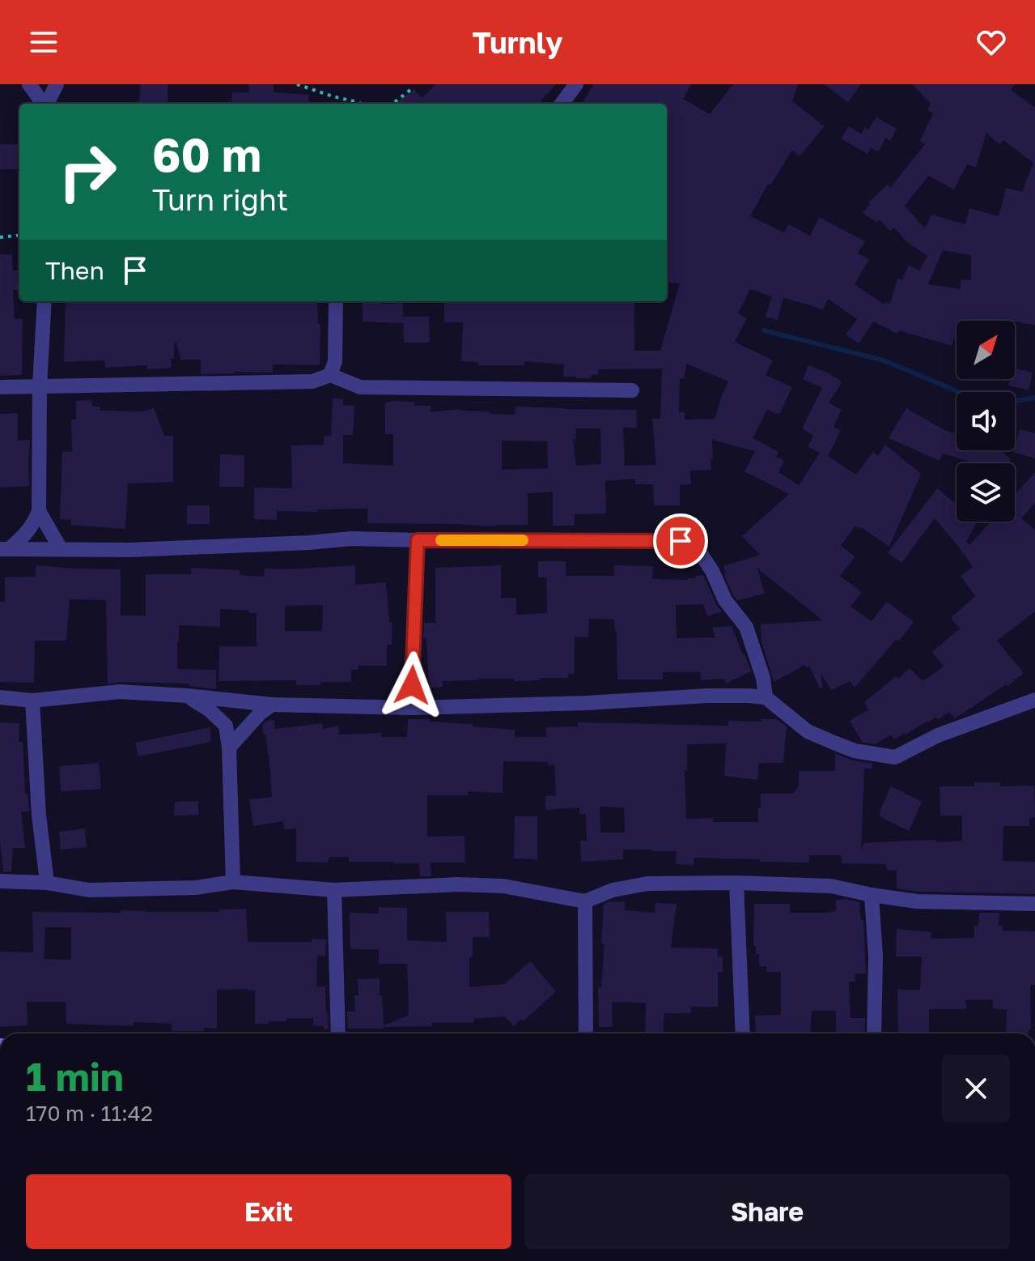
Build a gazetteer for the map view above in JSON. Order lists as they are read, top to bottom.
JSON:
{
  "north": "top right",
  "page": {
    "header": "Turnly",
    "turn": ["60 m", "Turn right"],
    "then": "Then",
    "heading": ["1 min", "170 m · 11:42"],
    "buttons": ["Exit", "Share"]
  }
}
